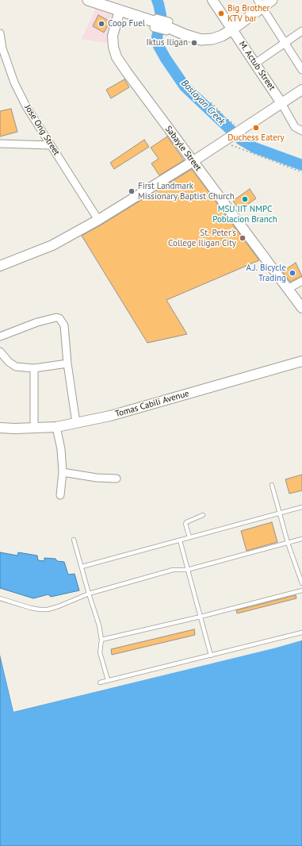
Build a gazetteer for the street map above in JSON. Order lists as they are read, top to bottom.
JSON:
{
  "streets": {
    "street": [
      "M. Actub Street",
      "Jose Ong Street",
      "Sabayle Street",
      "Tomas Cabili Avenue"
    ]
  },
  "water": ["Baslayan Creek"],
  "places": [
    "Big Brother KTV bar",
    "Coop Fuel",
    "Iktus Iligan",
    "Duchess Eatery",
    "First Landmark Missionary Baptist Church",
    "MSU IIT NMPC Poblacion Branch",
    "St. Peter's College Iligan City",
    "A.J. Bicycle Trading"
  ]
}
